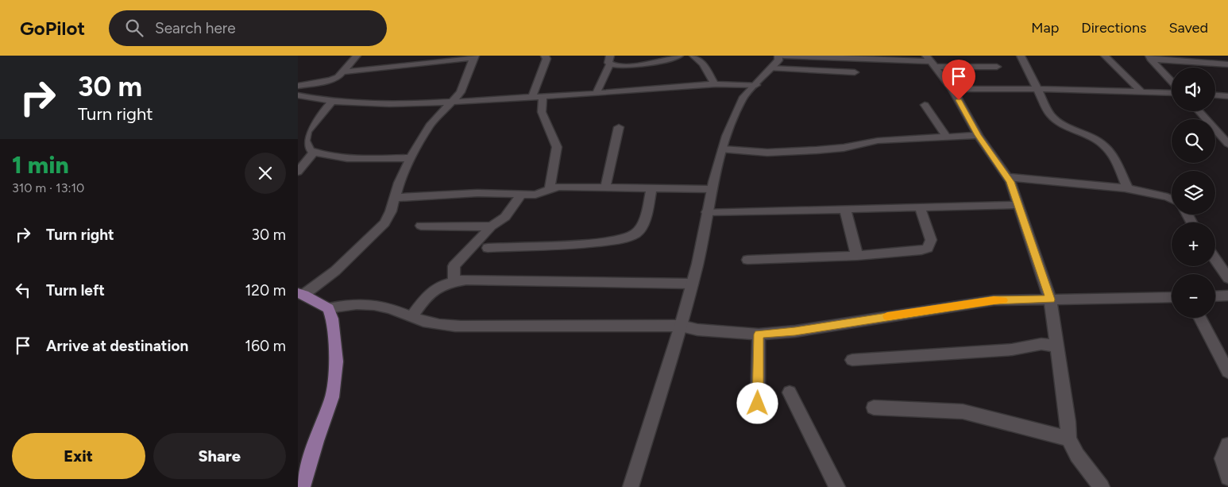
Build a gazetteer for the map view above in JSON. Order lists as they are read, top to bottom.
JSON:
{
  "page": {
    "header": "GoPilot",
    "search": "Search here",
    "nav": ["Map", "Directions", "Saved"],
    "turn": ["30 m", "Turn right"],
    "map_buttons": ["+", "−"],
    "heading": ["1 min", "310 m · 13:10"],
    "list": [
      {
        "name": "Turn right",
        "value": "30 m"
      },
      {
        "name": "Turn left",
        "value": "120 m"
      },
      {
        "name": "Arrive at destination",
        "value": "160 m"
      }
    ],
    "buttons": ["Exit", "Share"]
  }
}
